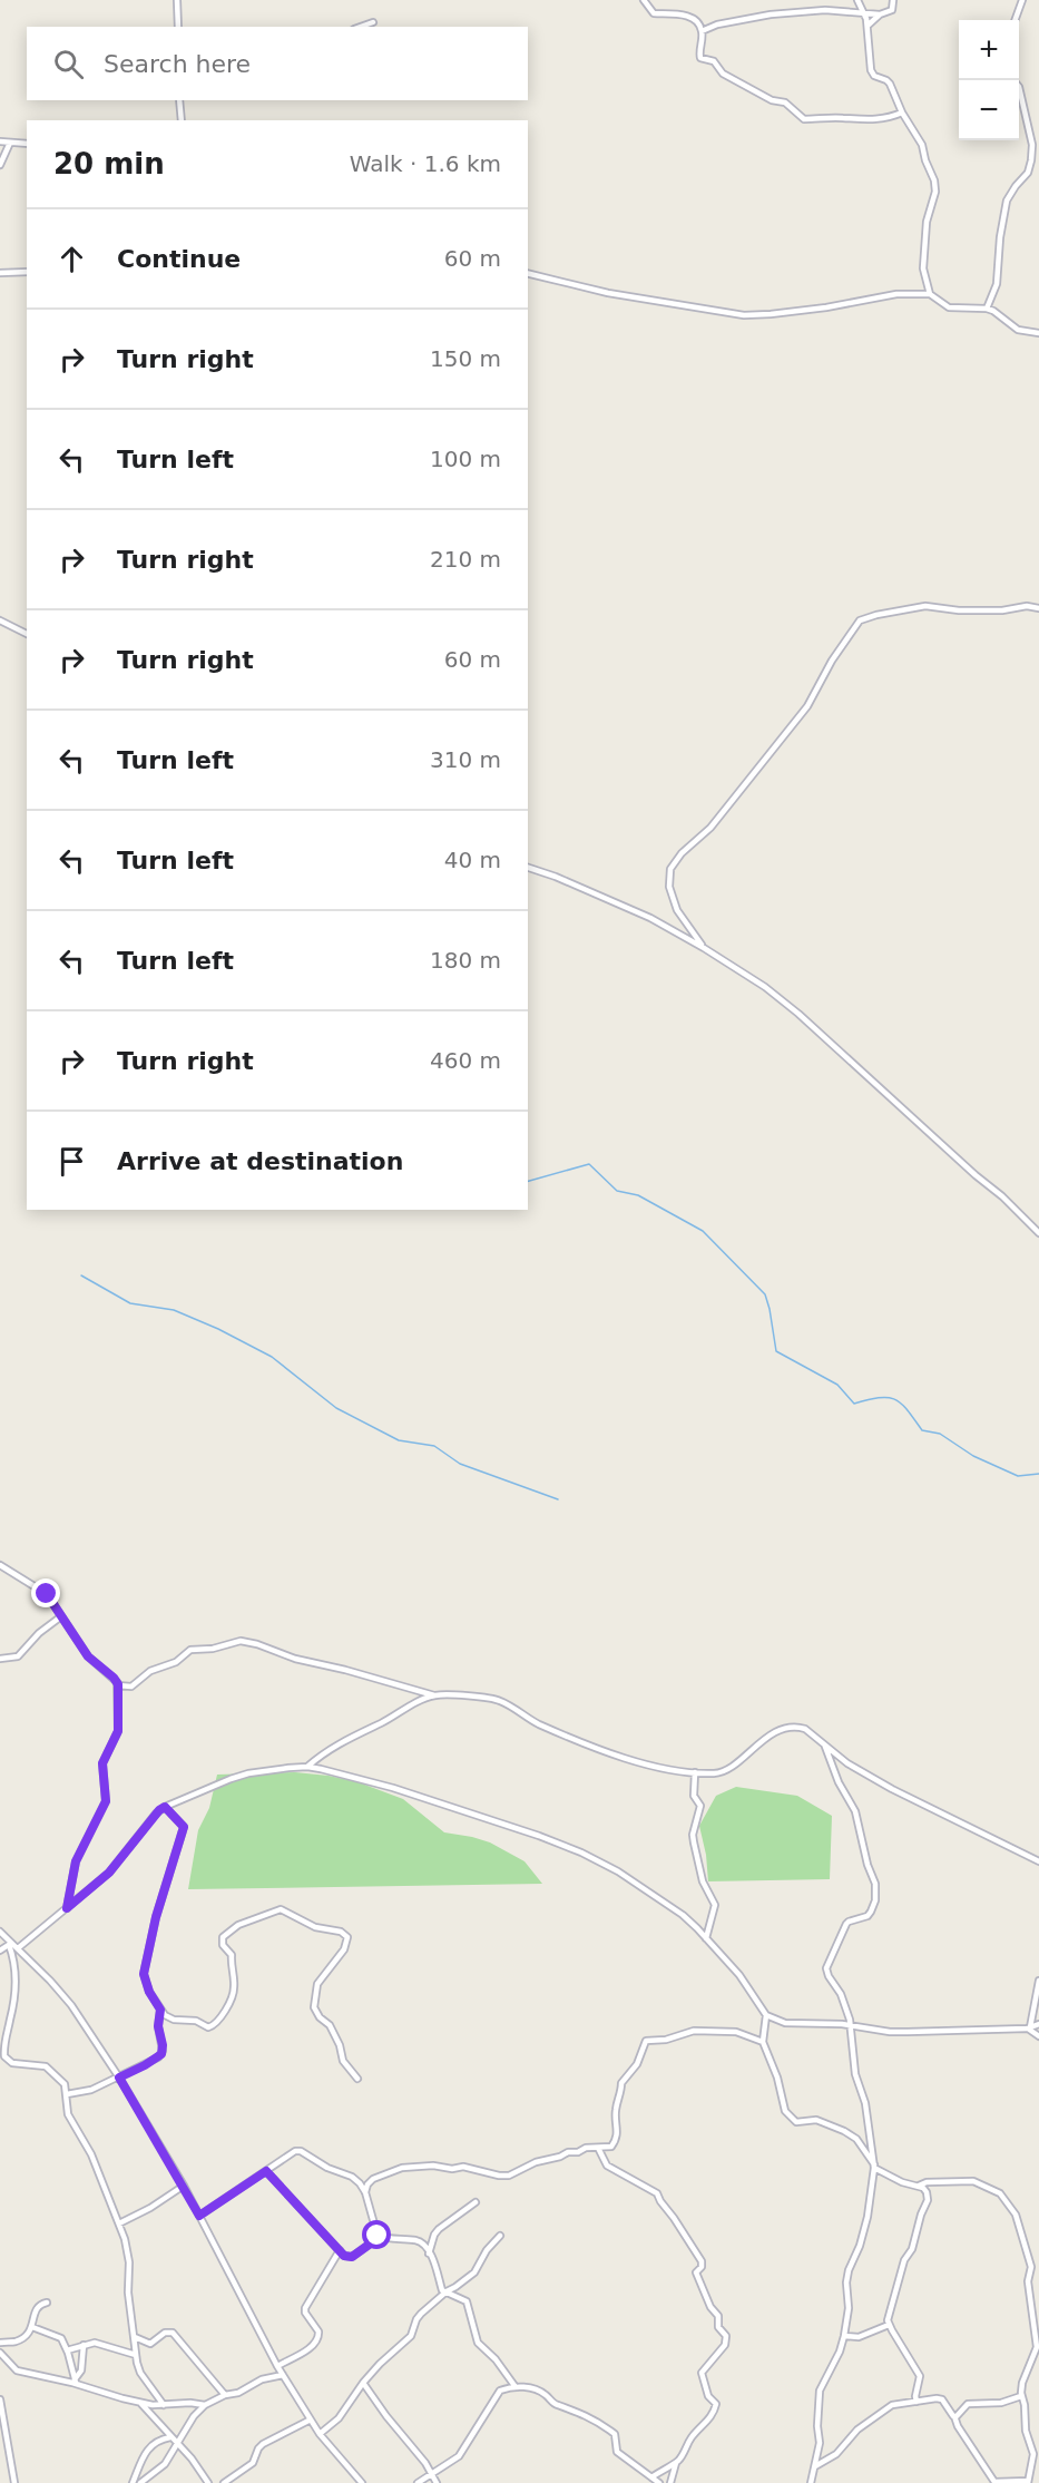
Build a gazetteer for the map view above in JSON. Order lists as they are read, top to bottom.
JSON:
{
  "page": {
    "map_buttons": ["+", "−"],
    "search": "Search here",
    "heading": ["20 min", "Walk · 1.6 km"],
    "list": [
      ["Continue", "60 m"],
      ["Turn right", "150 m"],
      ["Turn left", "100 m"],
      ["Turn right", "210 m"],
      ["Turn right", "60 m"],
      ["Turn left", "310 m"],
      ["Turn left", "40 m"],
      ["Turn left", "180 m"],
      ["Turn right", "460 m"],
      "Arrive at destination"
    ]
  }
}
